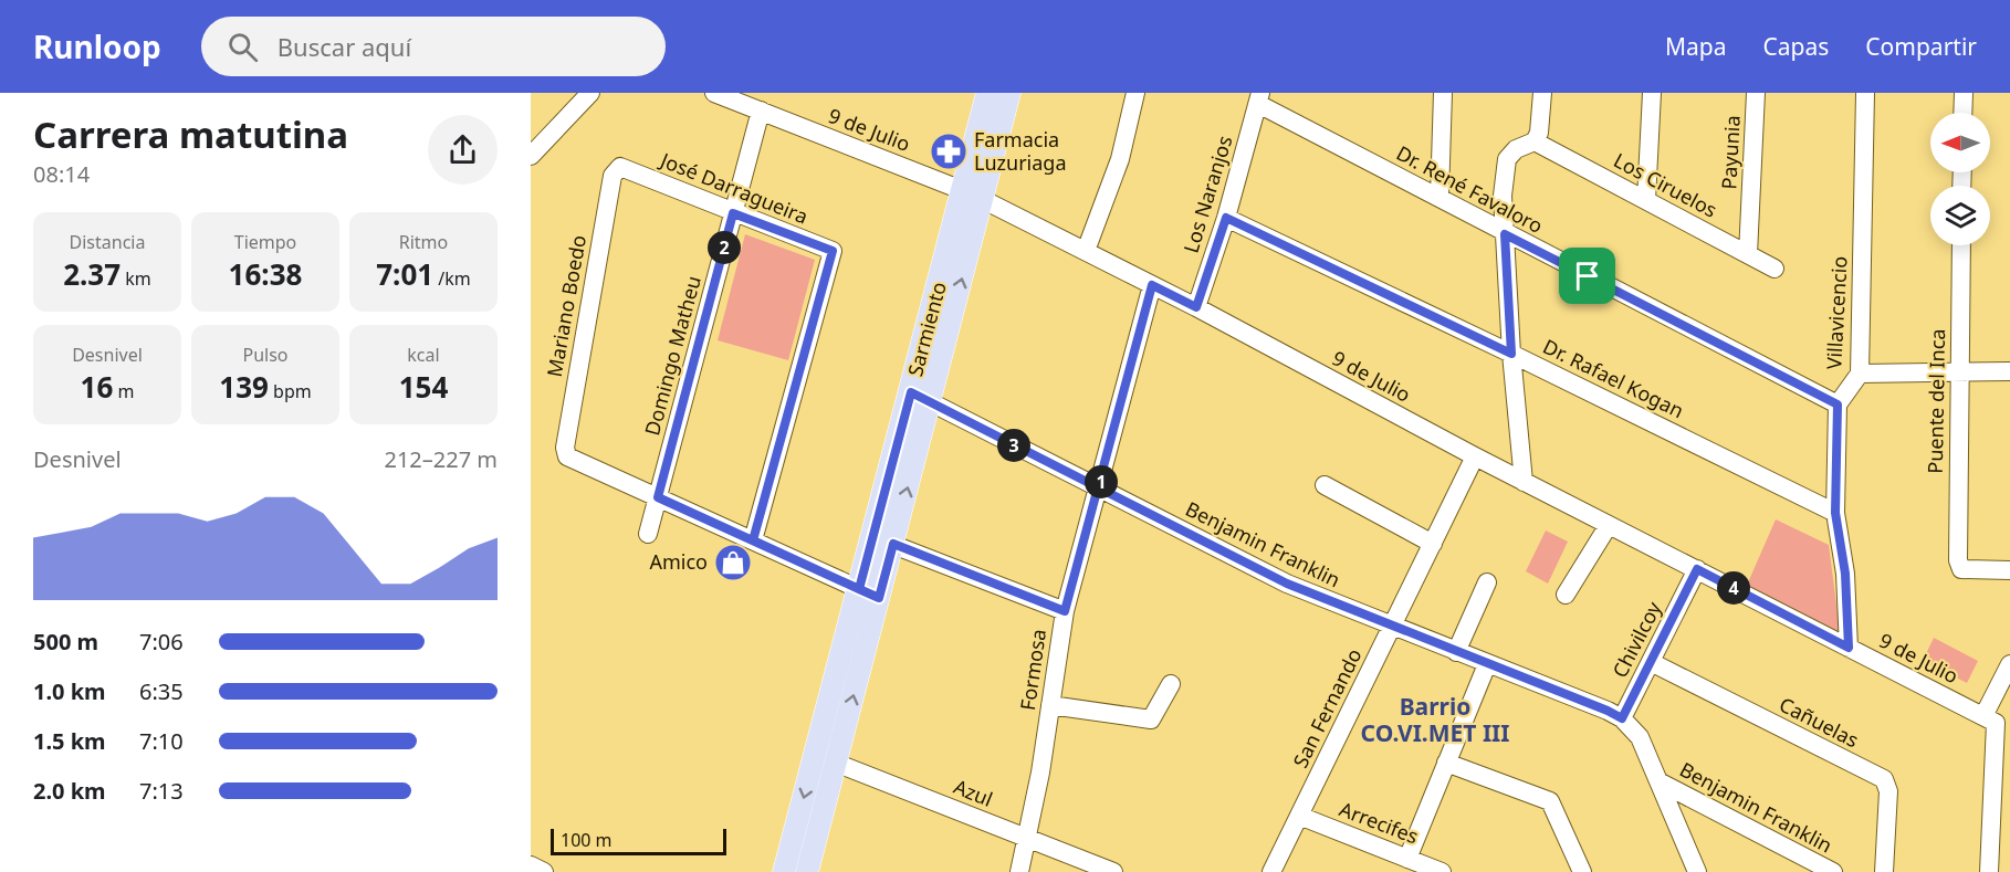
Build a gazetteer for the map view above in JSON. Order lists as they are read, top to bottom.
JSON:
{
  "streets": {
    "main road": ["Sarmiento"],
    "street": [
      "9 de Julio",
      "Payunia",
      "Los Ciruelos",
      "José Darragueira",
      "Dr. René Favaloro",
      "Los Naranjos",
      "Mariano Boedo",
      "Villavicencio",
      "Domingo Matheu",
      "Dr. Rafael Kogan",
      "Puente del Inca",
      "Benjamin Franklin",
      "Chivilcoy",
      "Formosa",
      "San Fernando",
      "Cañuelas",
      "Azul",
      "Arrecifes"
    ]
  },
  "crossings": [
    ["9 de Julio", "Los Naranjos"],
    ["9 de Julio", "Sarmiento"],
    ["9 de Julio", "Domingo Matheu"],
    ["9 de Julio", "Chivilcoy"],
    ["9 de Julio", "Formosa"],
    ["9 de Julio", "San Fernando"],
    ["Payunia", "Los Ciruelos"],
    ["José Darragueira", "Mariano Boedo"],
    ["José Darragueira", "Domingo Matheu"],
    ["Dr. René Favaloro", "Los Naranjos"],
    ["Dr. René Favaloro", "Villavicencio"],
    ["Los Naranjos", "Dr. Rafael Kogan"],
    ["Mariano Boedo", "Domingo Matheu"],
    ["Sarmiento", "Benjamin Franklin"],
    ["Sarmiento", "Azul"],
    ["Benjamin Franklin", "Chivilcoy"],
    ["Benjamin Franklin", "Formosa"],
    ["Benjamin Franklin", "San Fernando"],
    ["Chivilcoy", "Cañuelas"],
    ["Formosa", "Azul"],
    ["San Fernando", "Arrecifes"]
  ],
  "districts": ["Barrio CO.VI.MET III"],
  "places": {
    "pharmacy": ["Farmacia Luzuriaga"],
    "shop": ["Amico"]
  },
  "scale_bar": "100 m",
  "north": "left",
  "page": {
    "header": "Runloop",
    "search": "Buscar aquí",
    "nav": ["Mapa", "Capas", "Compartir"],
    "heading": ["Carrera matutina", "08:14"],
    "stats": [
      ["Distancia", "2.37 km"],
      ["Tiempo", "16:38"],
      ["Ritmo", "7:01 /km"],
      ["Desnivel", "16 m"],
      ["Pulso", "139 bpm"],
      ["kcal", "154"]
    ],
    "pins": [
      "2",
      "3",
      "1",
      "4"
    ],
    "chart": ["Desnivel", "212–227 m"],
    "list": [
      {
        "name": "500 m",
        "note": "7:06"
      },
      {
        "name": "1.0 km",
        "note": "6:35"
      },
      {
        "name": "1.5 km",
        "note": "7:10"
      },
      {
        "name": "2.0 km",
        "note": "7:13"
      }
    ],
    "scale": "100 m"
  }
}
